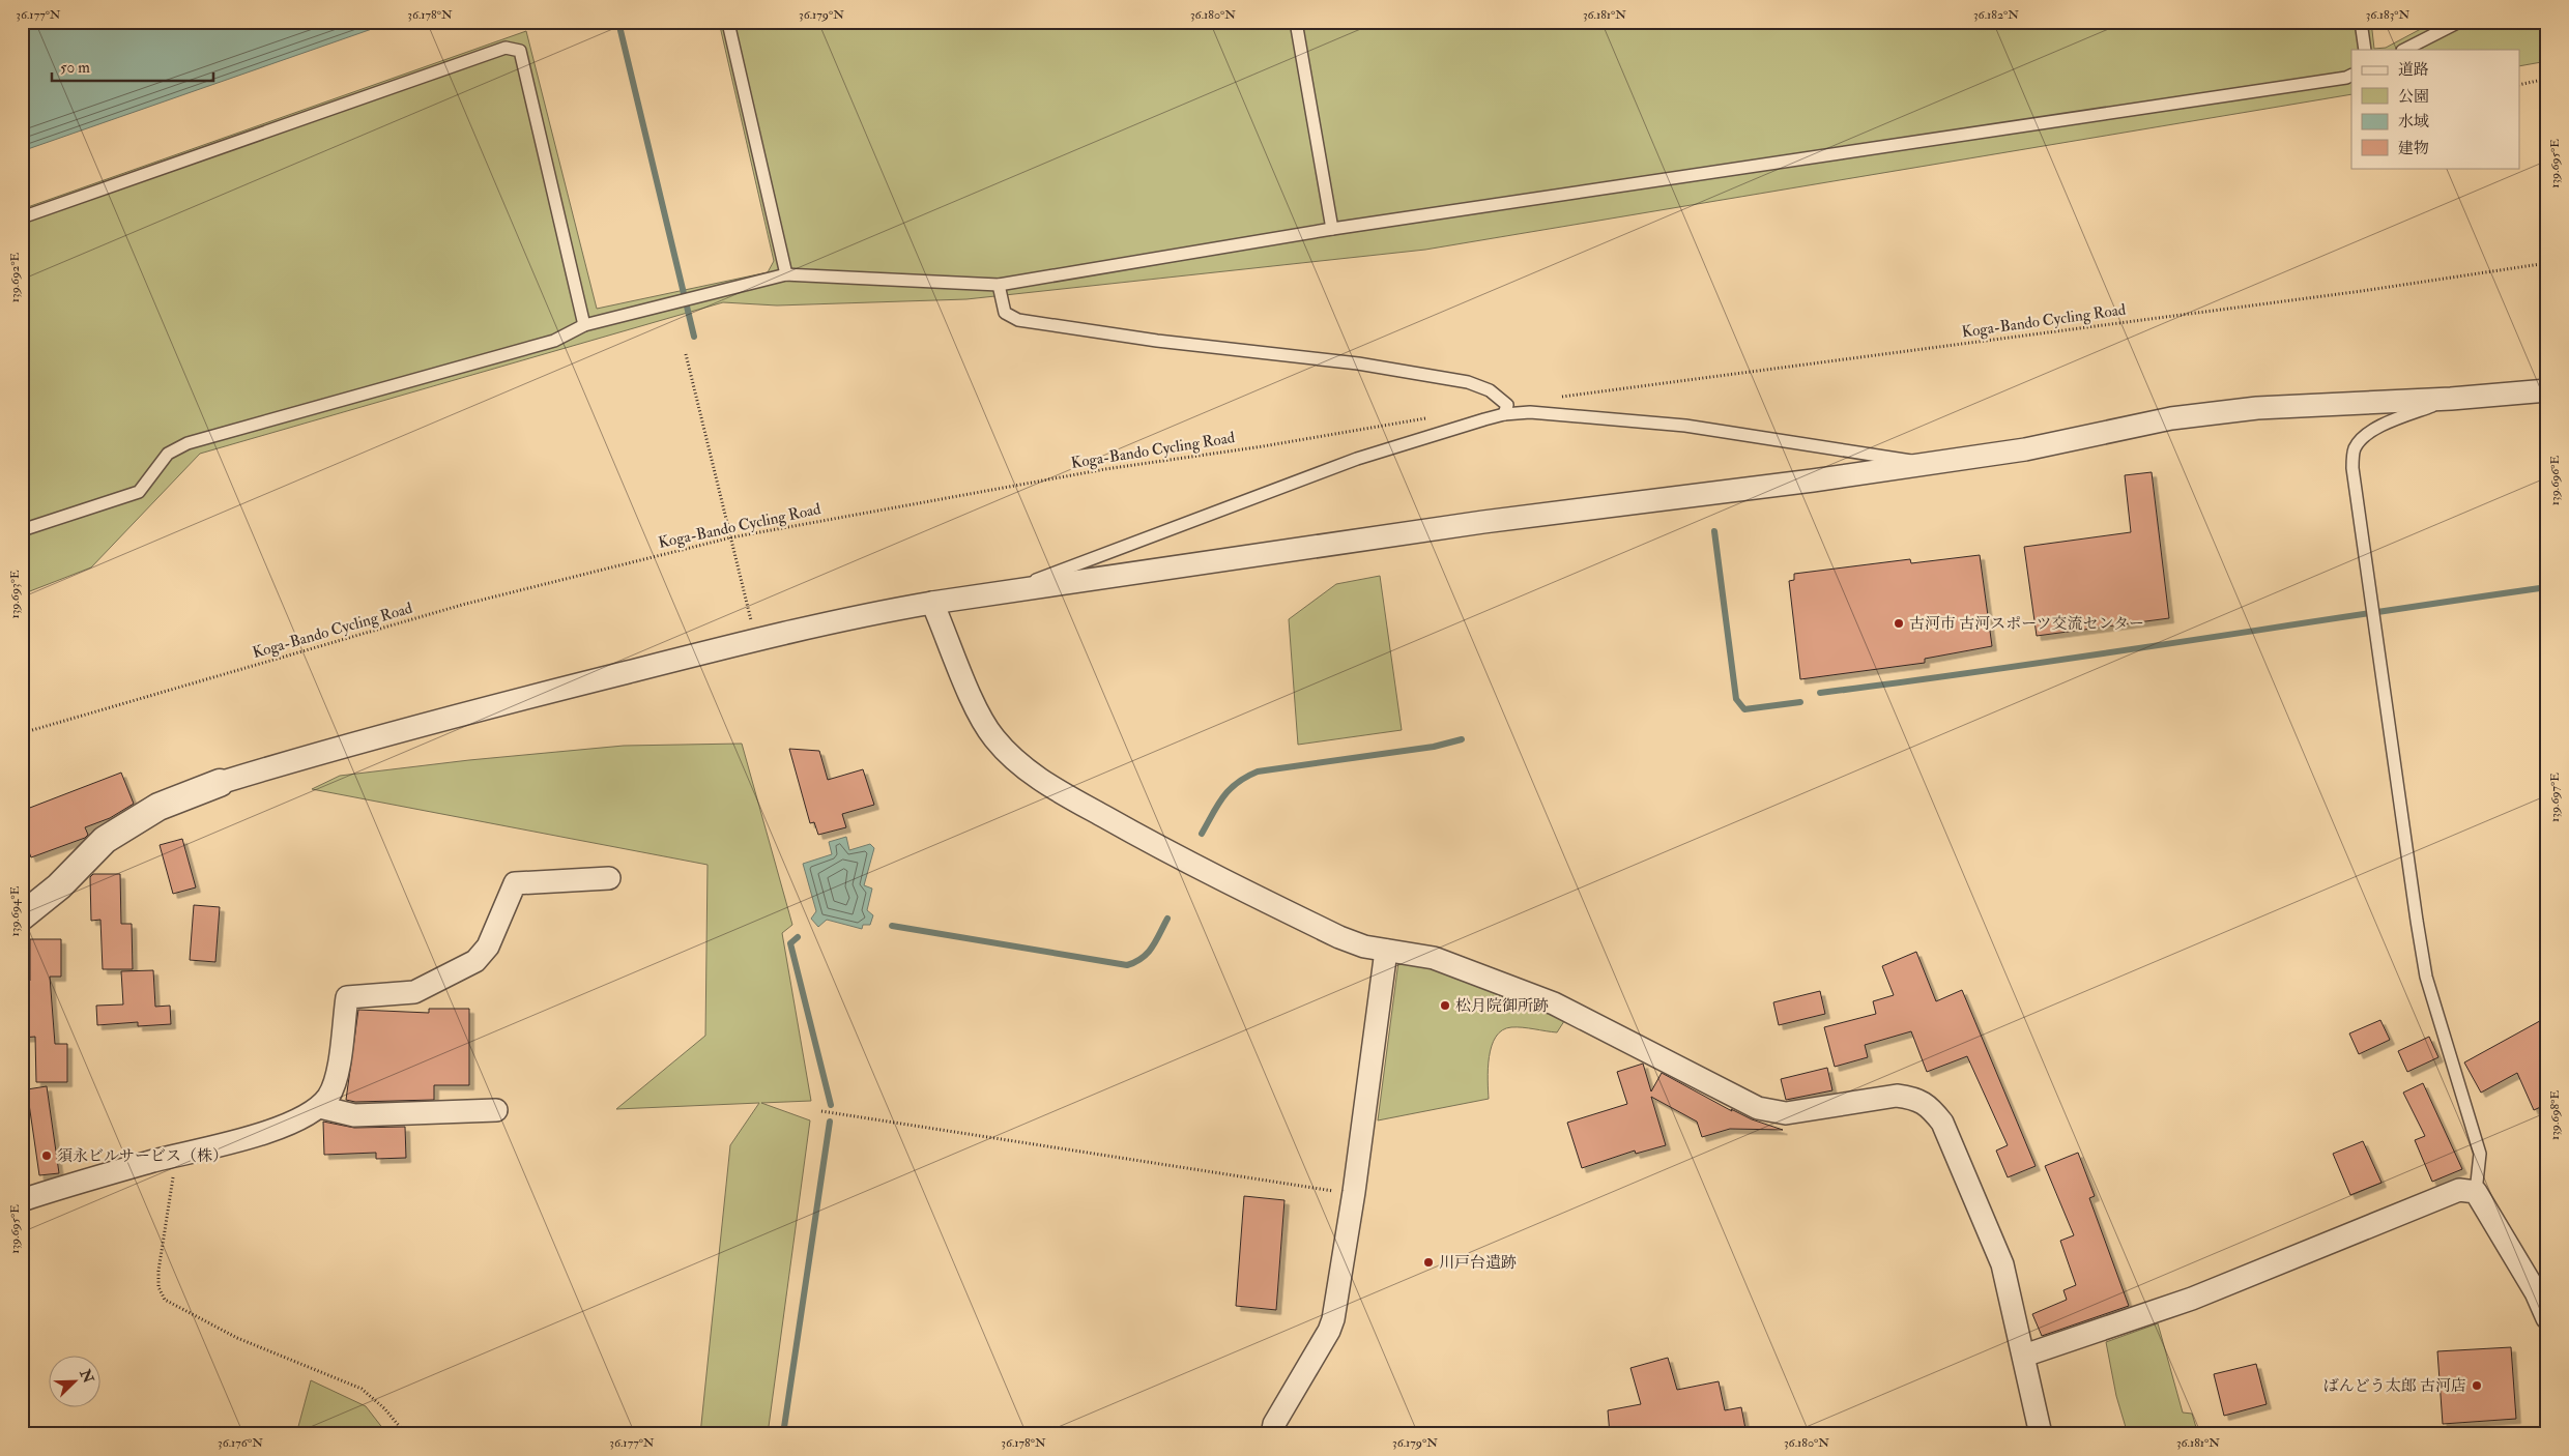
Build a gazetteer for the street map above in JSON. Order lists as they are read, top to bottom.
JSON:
{
  "streets": {
    "path": ["Koga-Bando Cycling Road"]
  },
  "places": [
    "古河市 古河スポーツ交流センター",
    "松月院御所跡",
    "須永ビルサービス（株）",
    "川戸台遺跡",
    "ばんどう太郎 古河店"
  ],
  "legend": [
    "道路",
    "公園",
    "水域",
    "建物"
  ],
  "scale_bar": "50 m",
  "north": "top right",
  "coordinates": [
    "36.177°N",
    "36.178°N",
    "36.179°N",
    "36.180°N",
    "36.181°N",
    "36.182°N",
    "36.183°N",
    "139.695°E",
    "139.692°E",
    "139.696°E",
    "139.693°E",
    "139.697°E",
    "139.694°E",
    "139.698°E",
    "36.176°N"
  ]
}
